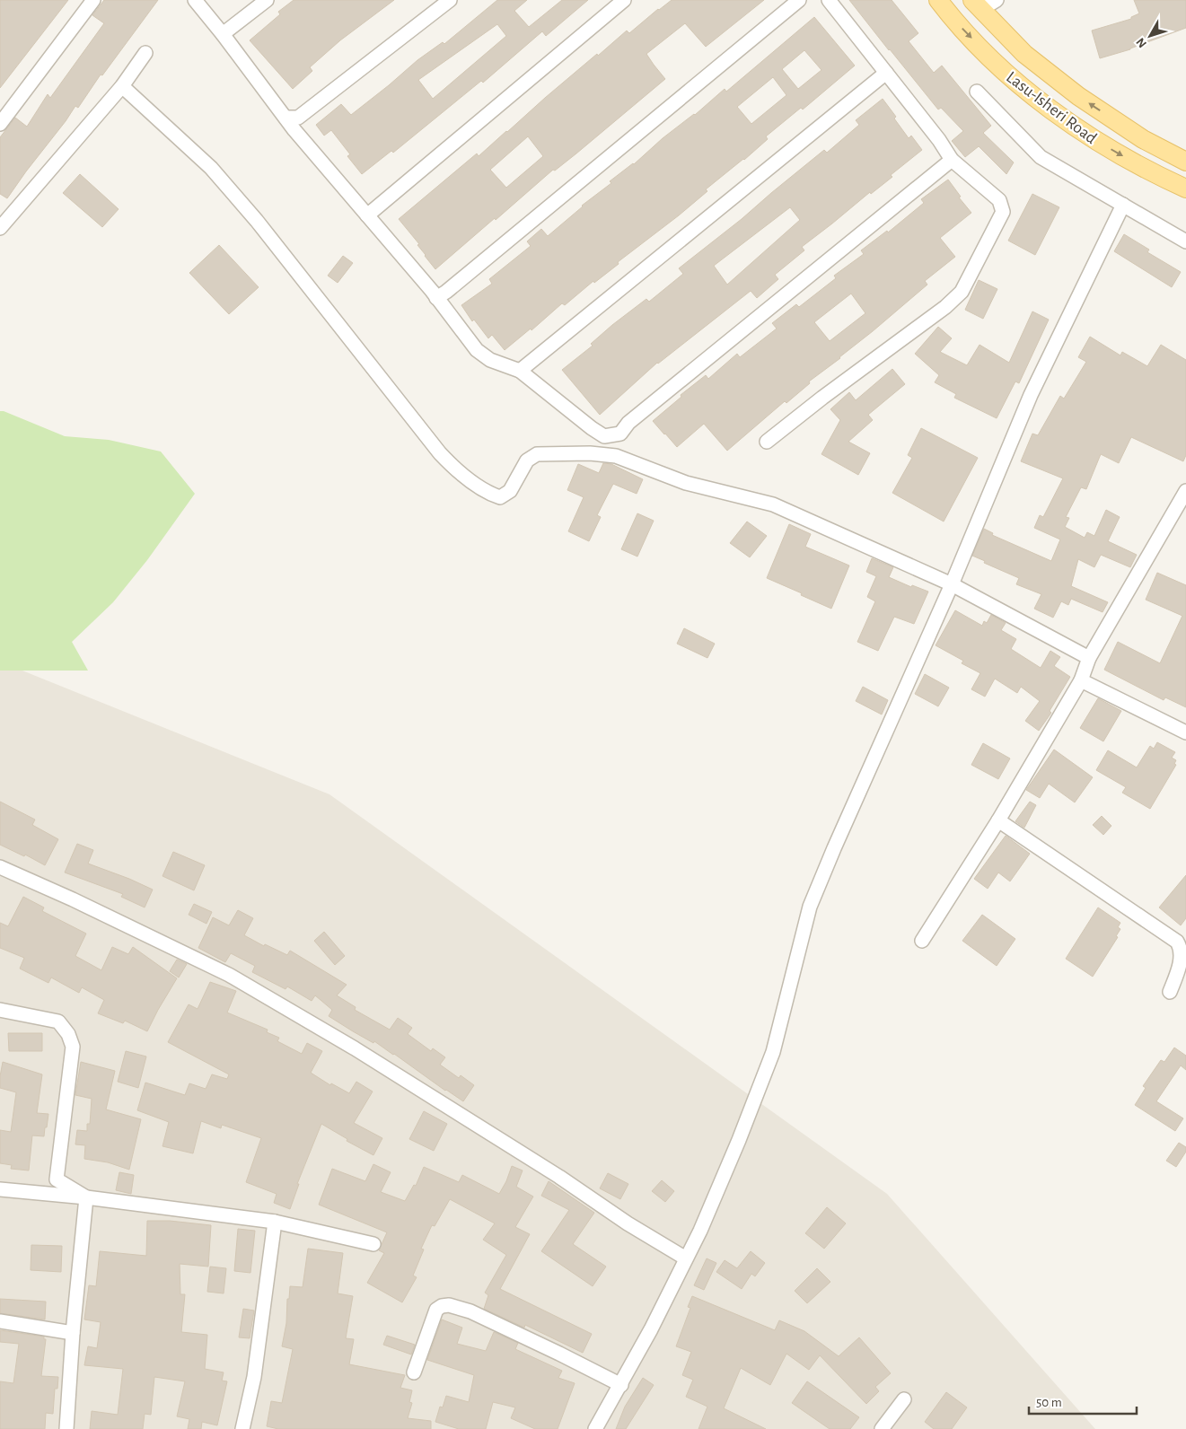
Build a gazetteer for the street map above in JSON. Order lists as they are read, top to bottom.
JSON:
{
  "streets": {
    "main road": ["Lasu-Isheri Road"]
  },
  "scale_bar": "50 m",
  "north": "bottom left"
}
